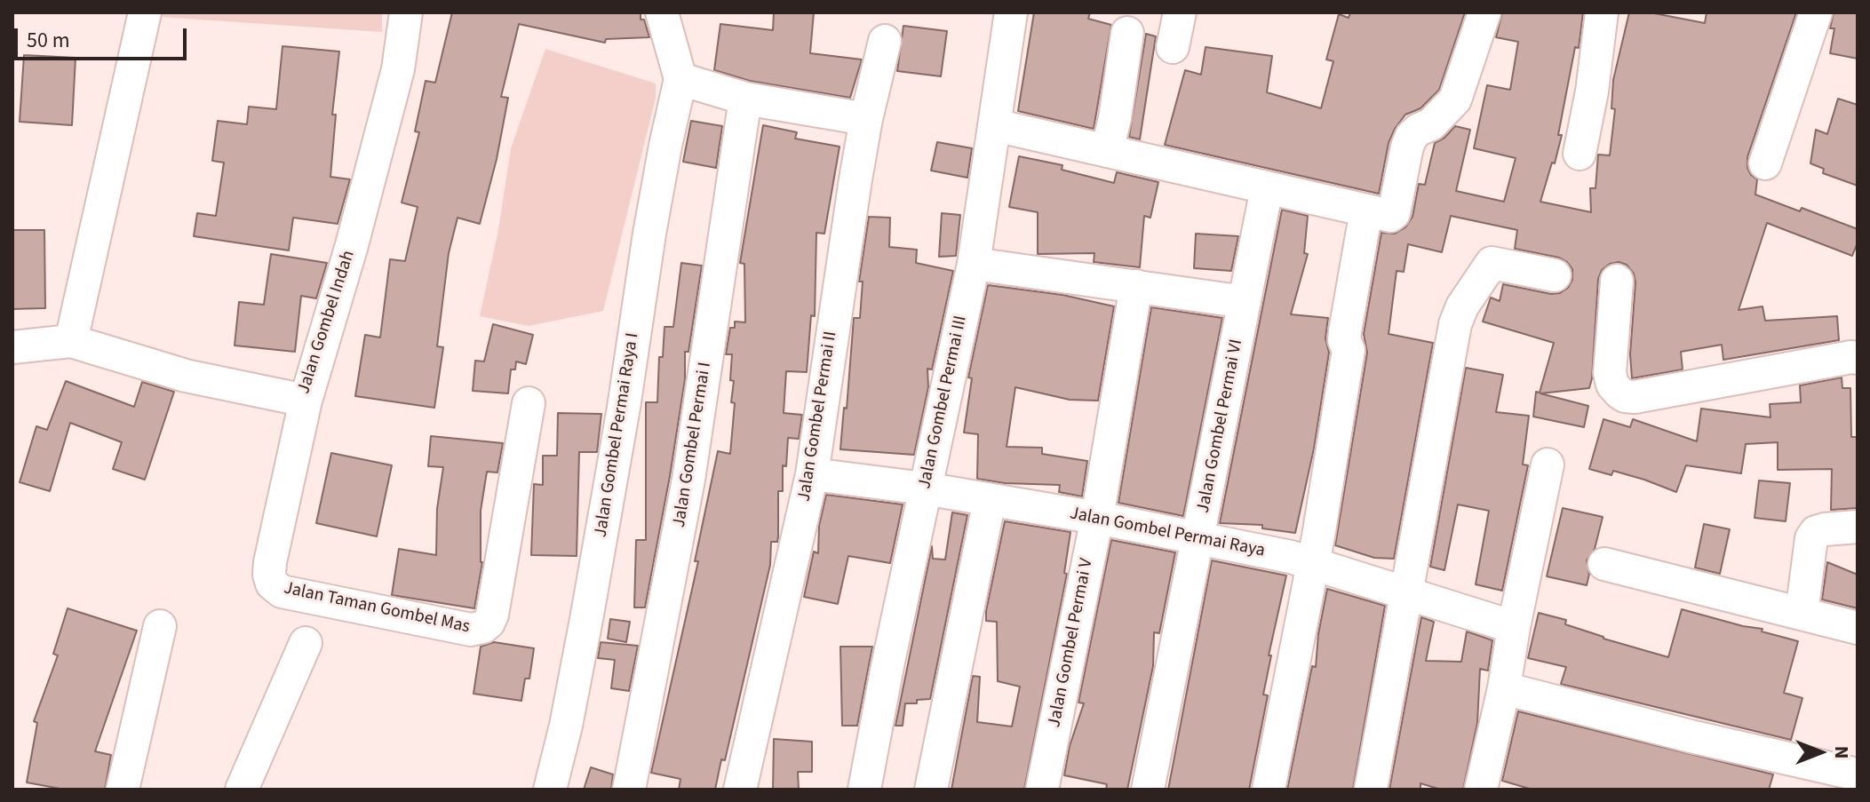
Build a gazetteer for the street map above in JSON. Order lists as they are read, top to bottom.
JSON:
{
  "streets": {
    "street": [
      "Jalan Gombel Indah",
      "Jalan Gombel Permai III",
      "Jalan Gombel Permai II",
      "Jalan Gombel Permai VI",
      "Jalan Gombel Permai Raya I",
      "Jalan Gombel Permai I",
      "Jalan Gombel Permai Raya",
      "Jalan Taman Gombel Mas",
      "Jalan Gombel Permai V"
    ]
  },
  "crossings": [
    ["Jalan Gombel Indah", "Jalan Taman Gombel Mas"],
    ["Jalan Gombel Permai III", "Jalan Gombel Permai Raya"],
    ["Jalan Gombel Permai II", "Jalan Gombel Permai Raya"],
    ["Jalan Gombel Permai VI", "Jalan Gombel Permai Raya"],
    ["Jalan Gombel Permai Raya", "Jalan Gombel Permai V"]
  ],
  "scale_bar": "50 m",
  "north": "right"
}
